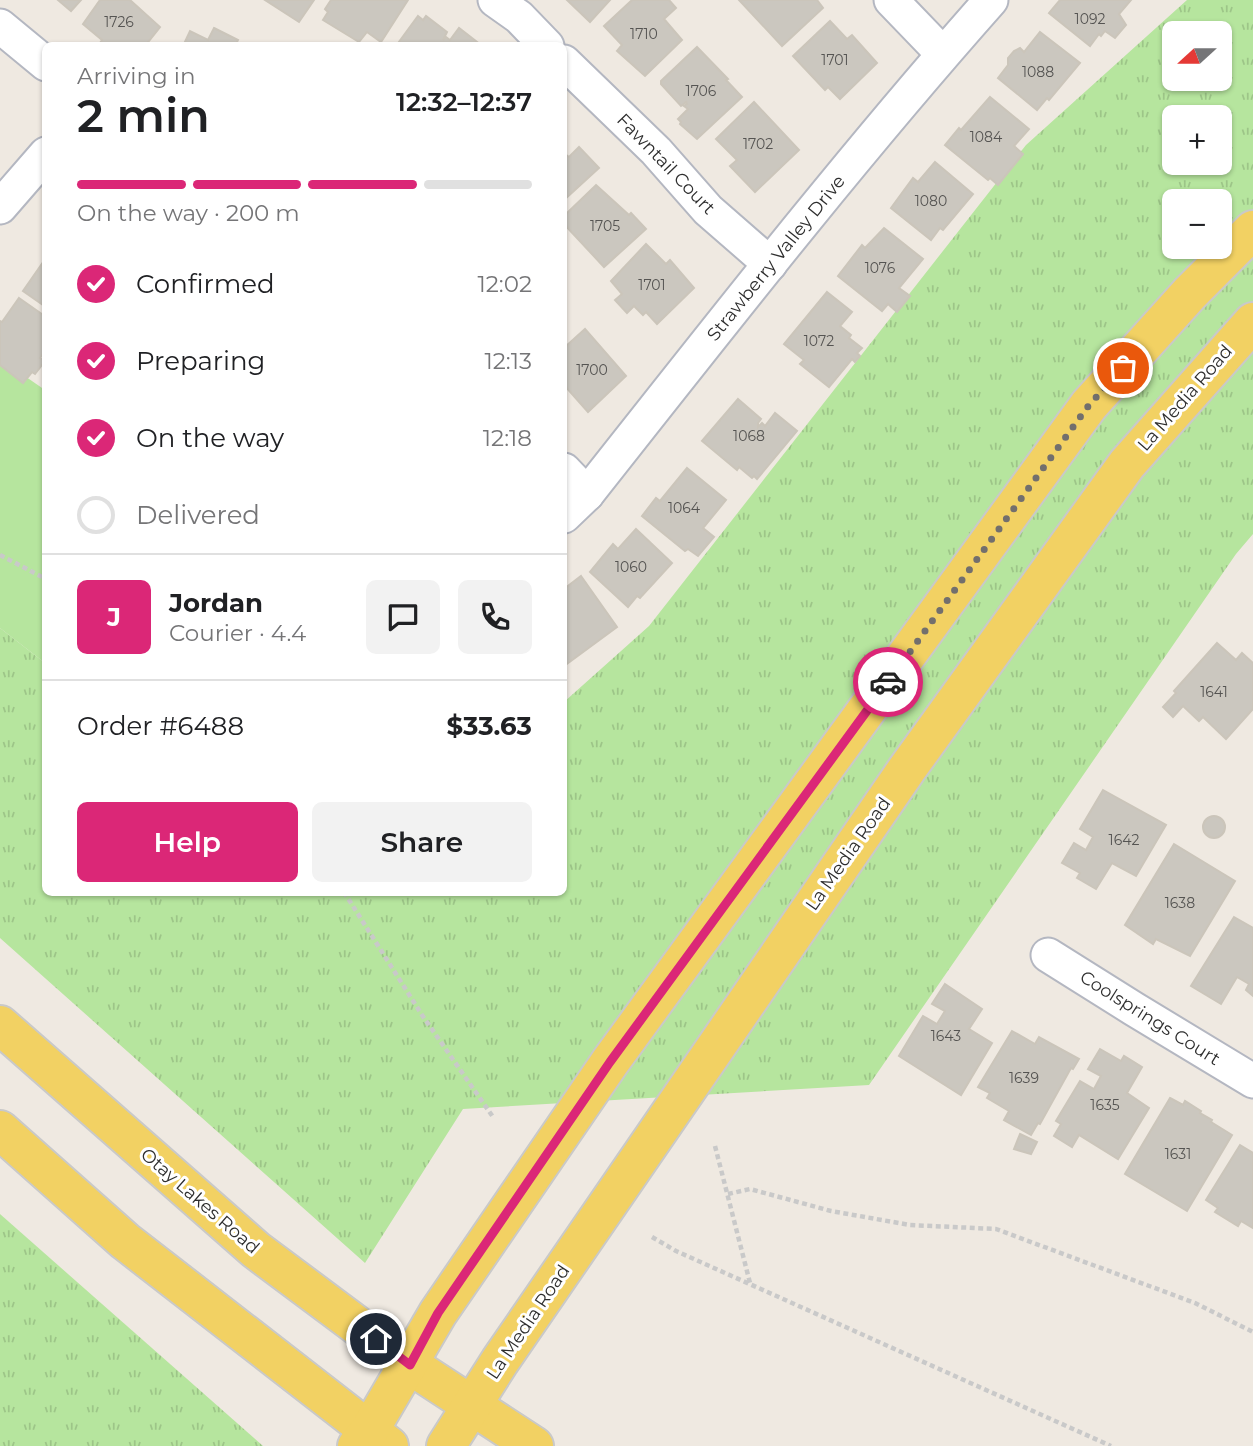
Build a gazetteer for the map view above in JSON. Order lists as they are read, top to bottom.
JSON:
{
  "streets": {
    "main road": ["La Media Road", "Otay Lakes Road"],
    "street": ["Fawntail Court", "Strawberry Valley Drive", "Coolsprings Court"]
  },
  "crossings": [
    ["Fawntail Court", "Strawberry Valley Drive"],
    ["La Media Road", "Otay Lakes Road"]
  ],
  "house_numbers": [
    "1092",
    "1726",
    "1710",
    "1701",
    "1088",
    "1706",
    "1084",
    "1702",
    "1080",
    "1705",
    "1076",
    "1701",
    "1072",
    "1700",
    "1068",
    "1064",
    "1060",
    "1641",
    "1642",
    "1638",
    "1643",
    "1639",
    "1635",
    "1631"
  ],
  "north": "left",
  "page": {
    "map_buttons": ["+", "−"],
    "heading": ["2 min", "Arriving in", "12:32–12:37"],
    "panel": [
      "Jordan",
      "Courier · 4.4",
      "Order #6488",
      "$33.63"
    ],
    "bar": "On the way · 200 m",
    "list": [
      ["Confirmed", "12:02"],
      ["Preparing", "12:13"],
      ["On the way", "12:18"],
      "Delivered"
    ],
    "round": "J",
    "buttons": ["Help", "Share"]
  }
}
